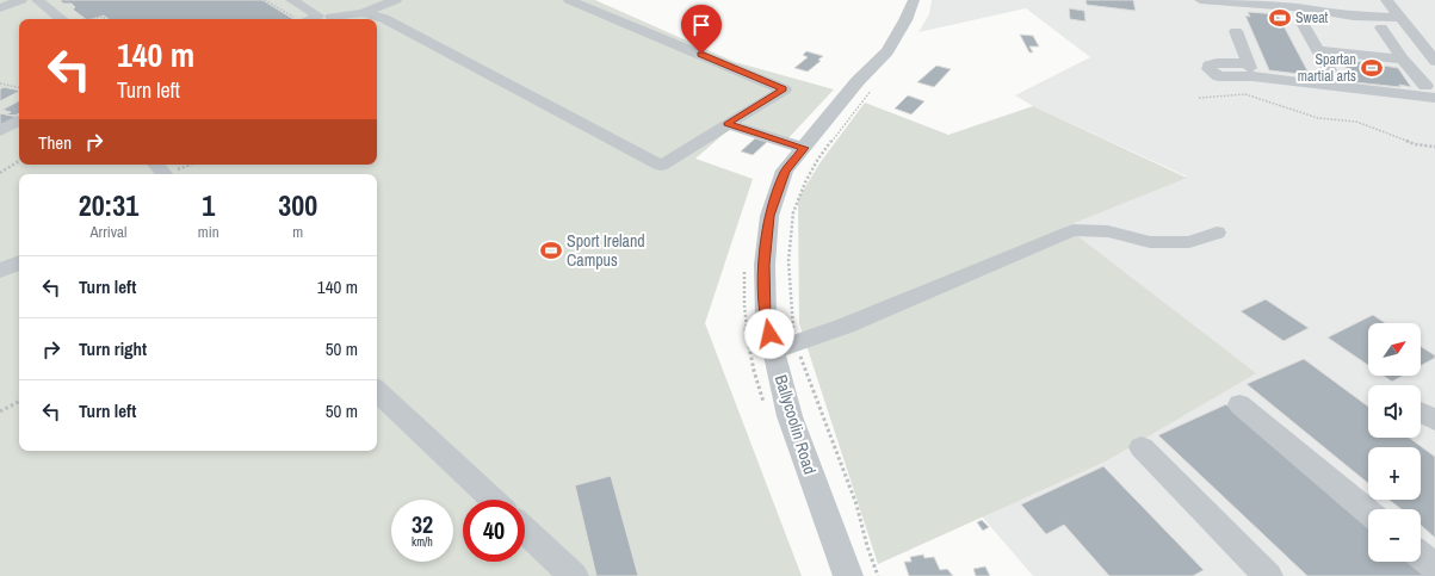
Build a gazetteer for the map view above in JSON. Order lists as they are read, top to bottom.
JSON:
{
  "streets": {
    "street": ["Ballycoolin Road"]
  },
  "places": {
    "sports": ["Sweat", "Spartan martial arts", "Sport Ireland Campus"]
  },
  "north": "top right",
  "page": {
    "turn": ["140 m", "Turn left"],
    "then": "Then",
    "eta": [
      "20:31",
      "Arrival",
      "1",
      "min",
      "300",
      "m"
    ],
    "list": [
      {
        "name": "Turn left",
        "value": "140 m"
      },
      {
        "name": "Turn right",
        "value": "50 m"
      },
      {
        "name": "Turn left",
        "value": "50 m"
      }
    ],
    "map_buttons": ["+", "−"],
    "speed": "32 km/h",
    "limit": "40"
  }
}
